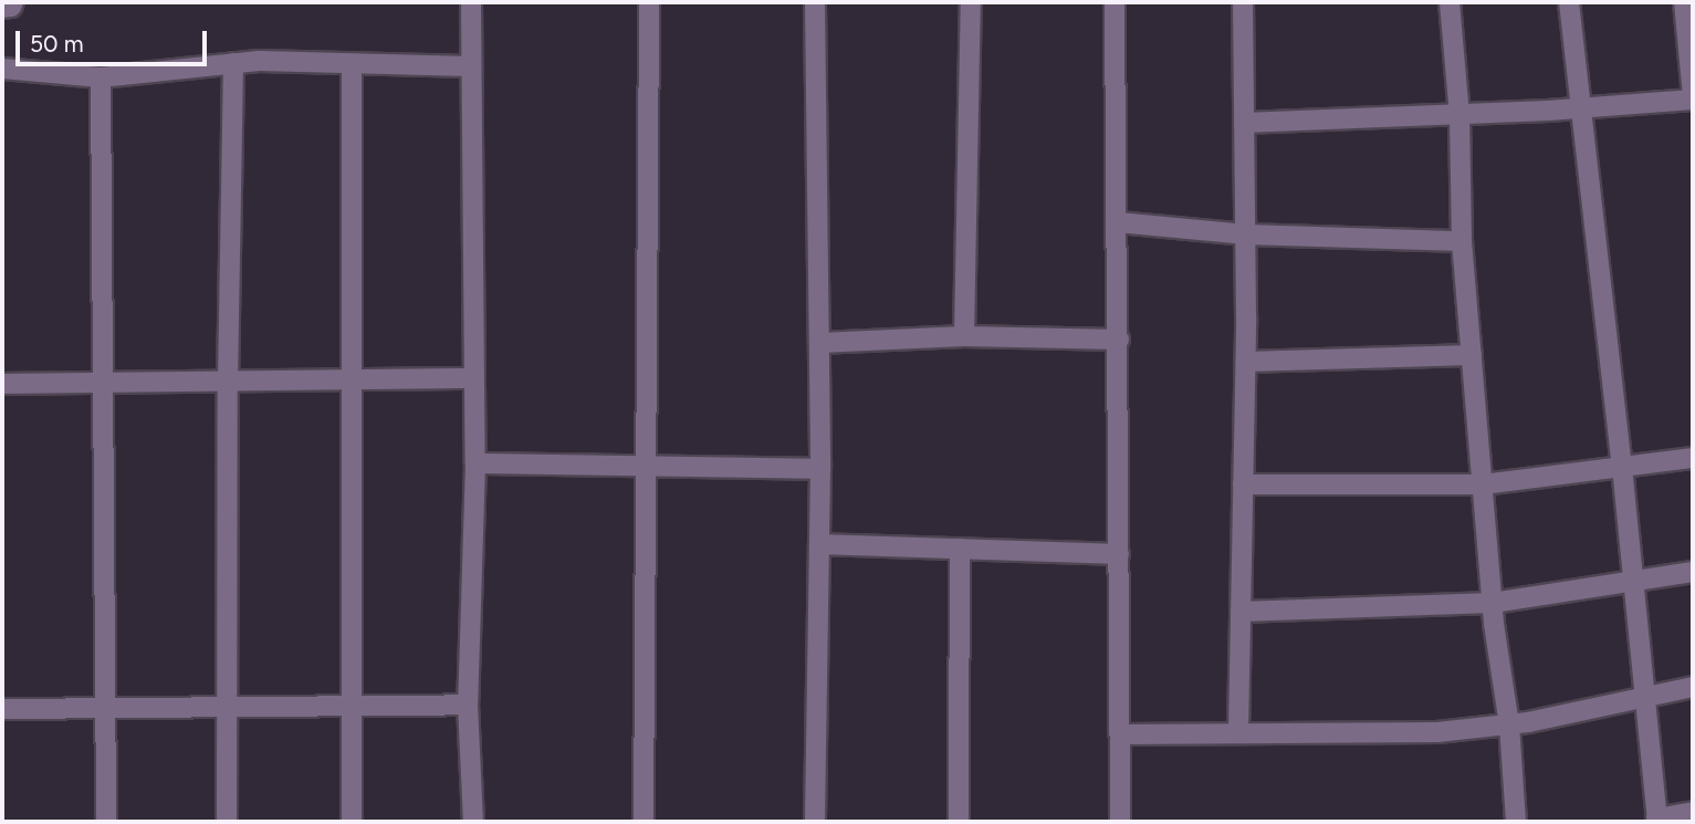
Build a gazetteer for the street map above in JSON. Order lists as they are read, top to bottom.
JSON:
{
  "scale_bar": "50 m"
}
